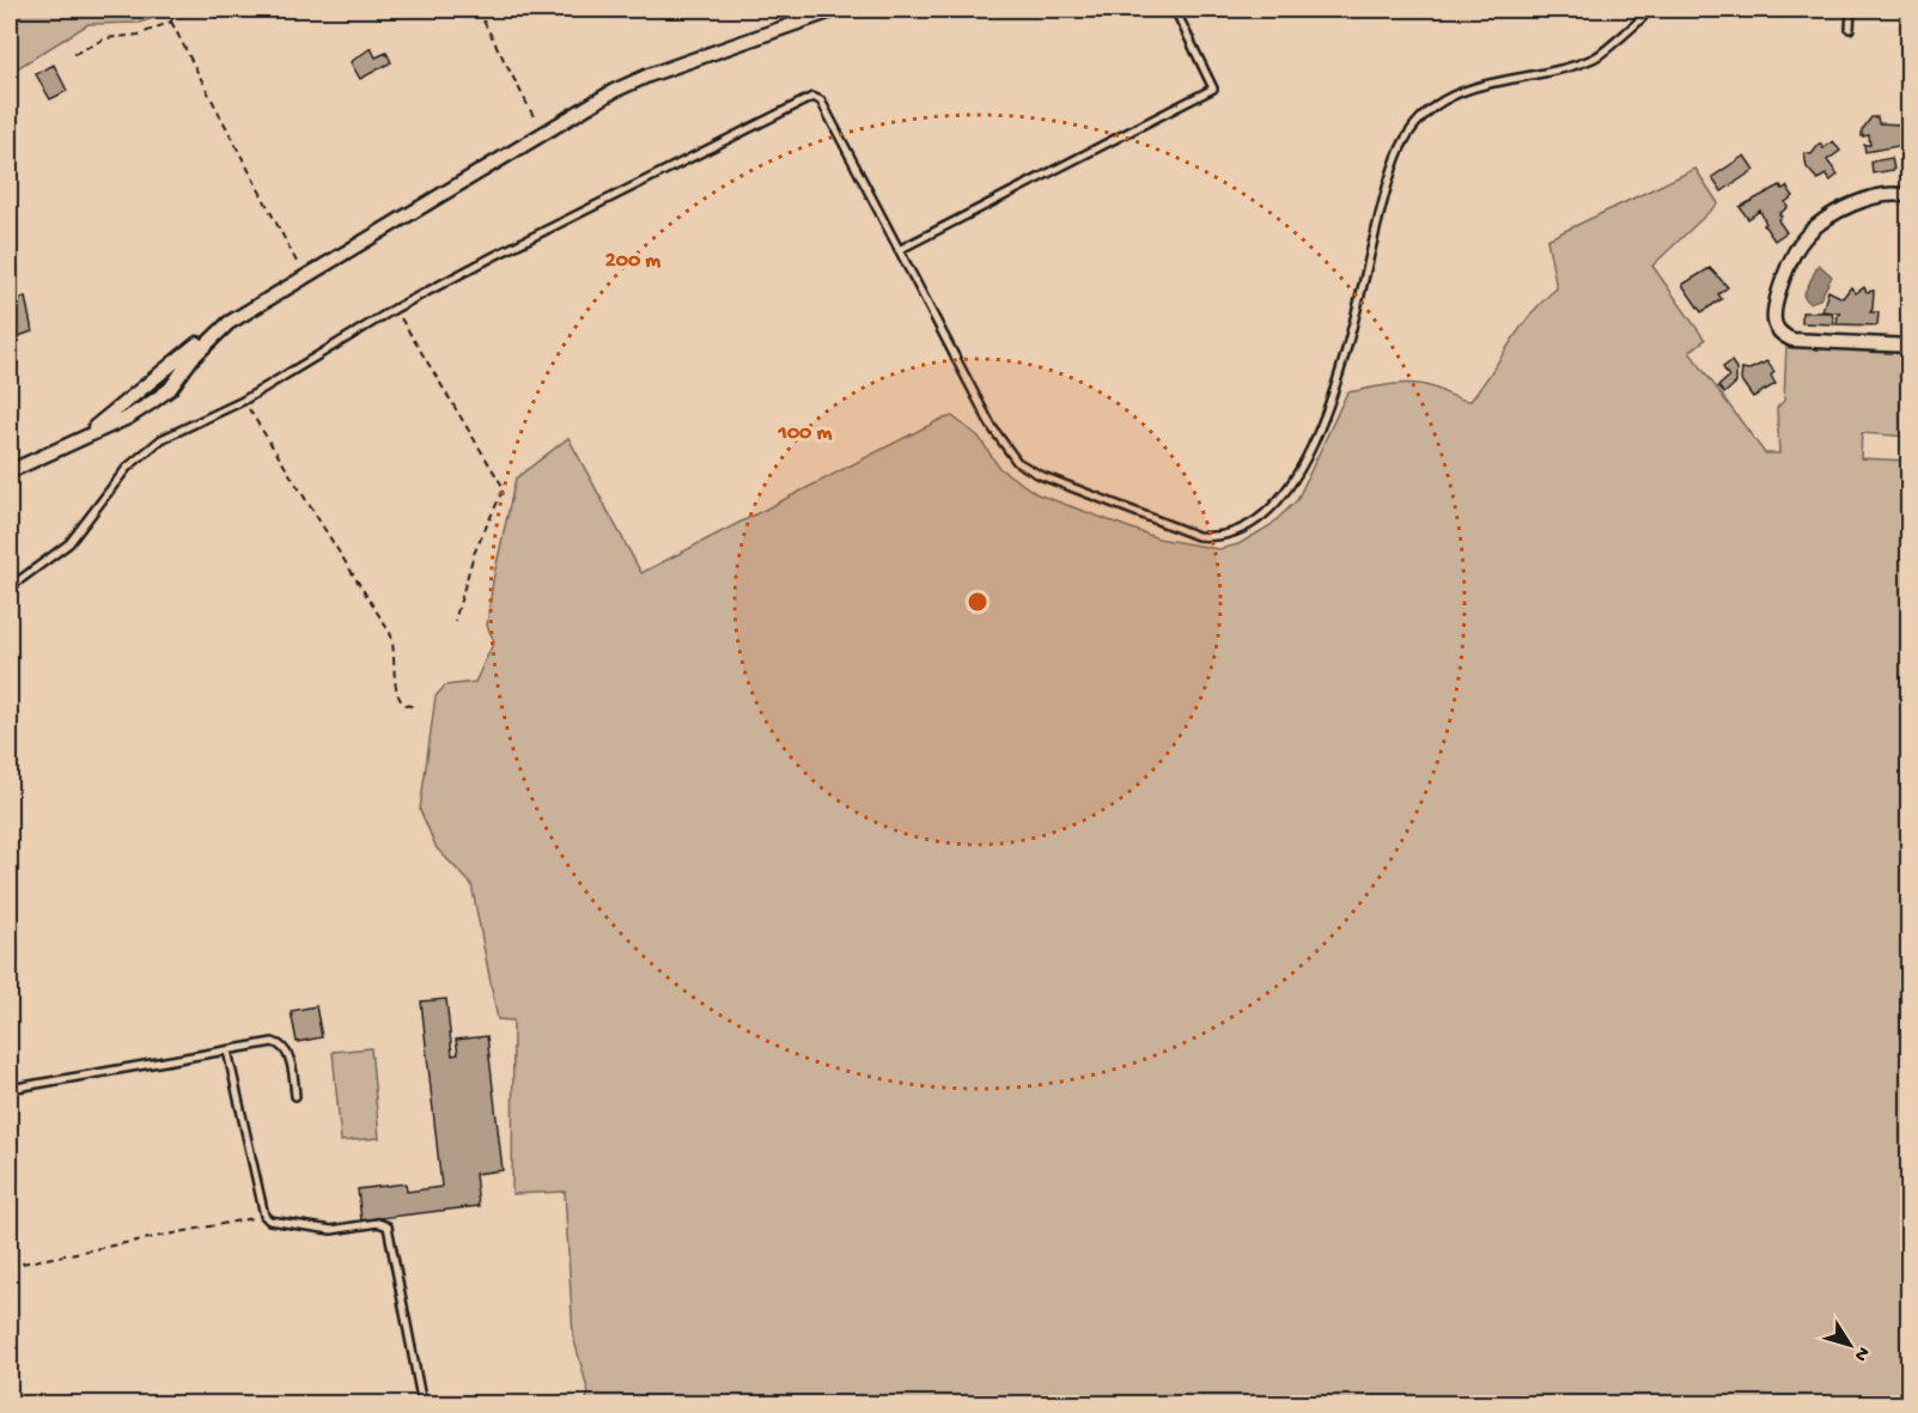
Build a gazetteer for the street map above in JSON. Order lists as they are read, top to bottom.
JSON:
{
  "north": "bottom right",
  "rings": ["200 m", "100 m"]
}
